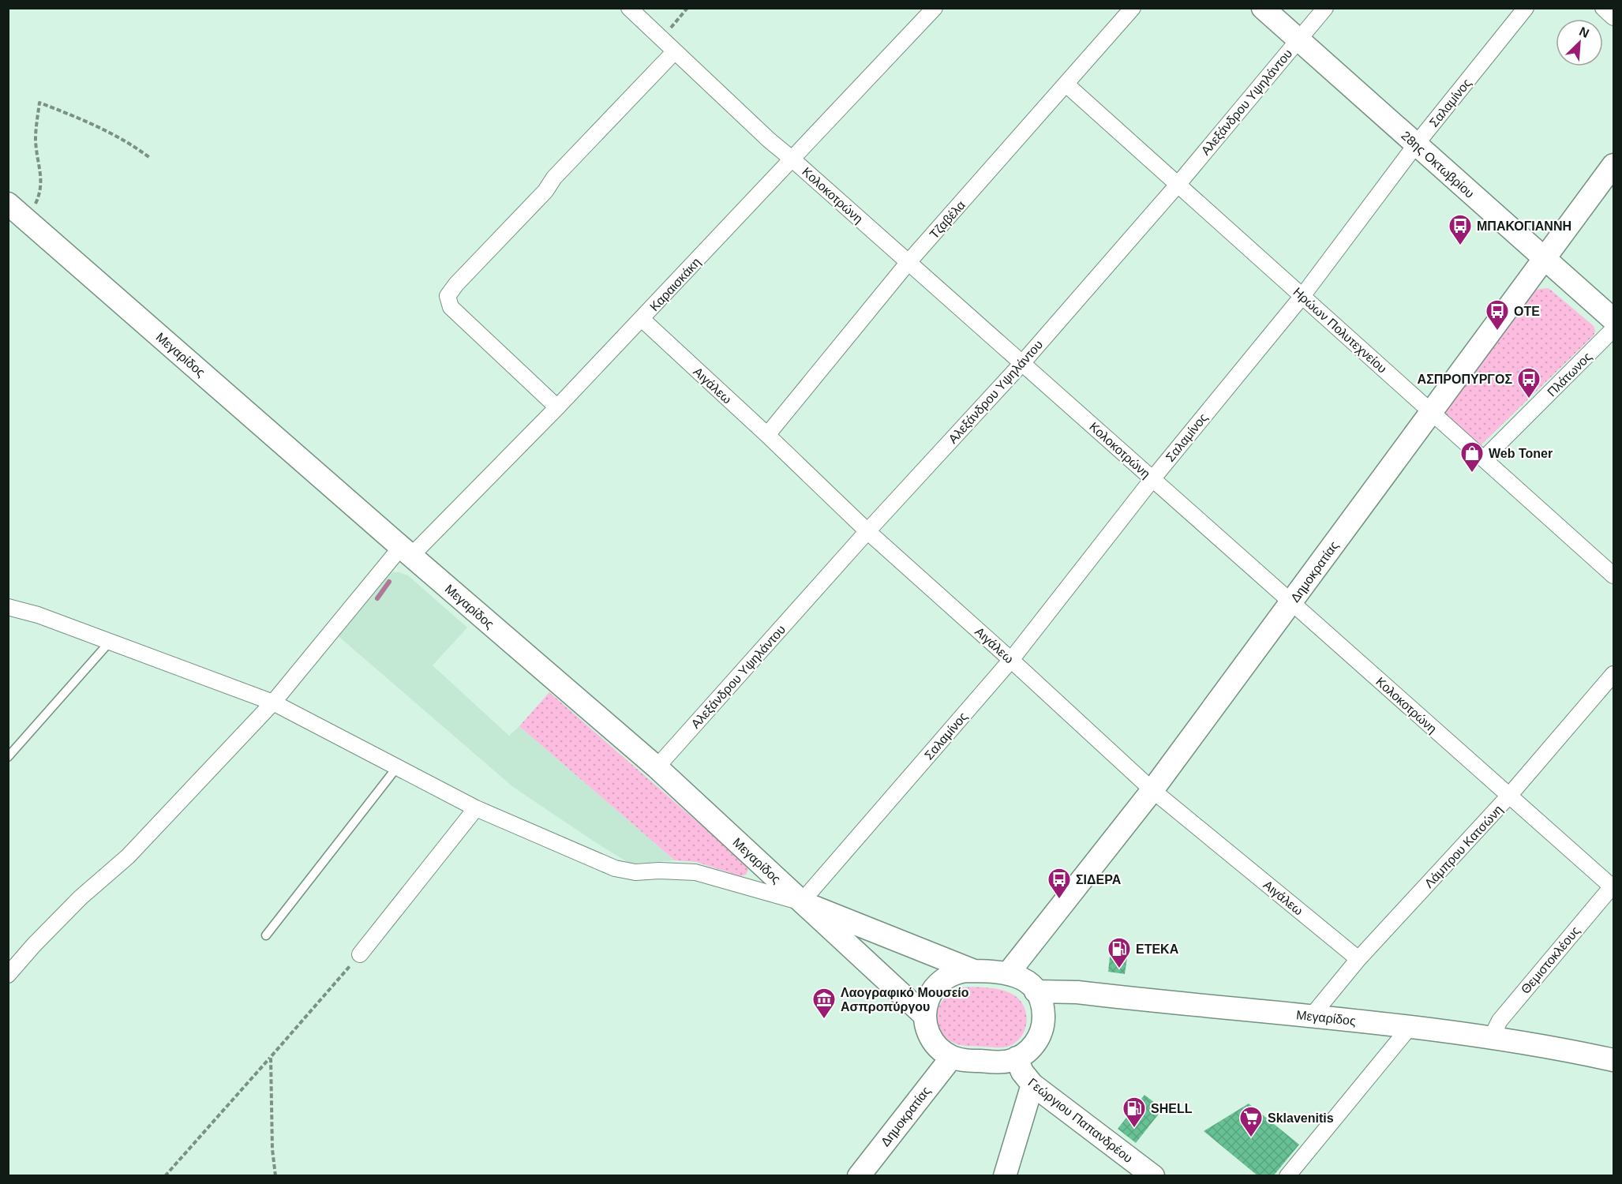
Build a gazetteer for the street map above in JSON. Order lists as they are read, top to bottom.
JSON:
{
  "streets": {
    "street": [
      "Αλεξάνδρου Υψηλάντου",
      "Σαλαμίνος",
      "28ης Οκτωβρίου",
      "Κολοκοτρώνη",
      "Τζαβέλα",
      "Καραισκάκη",
      "Ηρώων Πολυτεχνείου",
      "Μεγαρίδος",
      "Πλάτωνος",
      "Αιγάλεω",
      "Δημοκρατίας",
      "Λάμπρου Κατσώνη",
      "Θεμιστοκλέους",
      "Γεώργιου Παπανδρέου"
    ]
  },
  "crossings": [
    ["Αλεξάνδρου Υψηλάντου", "28ης Οκτωβρίου"],
    ["Αλεξάνδρου Υψηλάντου", "Κολοκοτρώνη"],
    ["Αλεξάνδρου Υψηλάντου", "Ηρώων Πολυτεχνείου"],
    ["Αλεξάνδρου Υψηλάντου", "Μεγαρίδος"],
    ["Αλεξάνδρου Υψηλάντου", "Αιγάλεω"],
    ["Σαλαμίνος", "28ης Οκτωβρίου"],
    ["Σαλαμίνος", "Κολοκοτρώνη"],
    ["Σαλαμίνος", "Ηρώων Πολυτεχνείου"],
    ["Σαλαμίνος", "Μεγαρίδος"],
    ["Σαλαμίνος", "Αιγάλεω"],
    ["28ης Οκτωβρίου", "Δημοκρατίας"],
    ["Κολοκοτρώνη", "Τζαβέλα"],
    ["Κολοκοτρώνη", "Καραισκάκη"],
    ["Κολοκοτρώνη", "Δημοκρατίας"],
    ["Κολοκοτρώνη", "Λάμπρου Κατσώνη"],
    ["Κολοκοτρώνη", "Θεμιστοκλέους"],
    ["Τζαβέλα", "Ηρώων Πολυτεχνείου"],
    ["Τζαβέλα", "Αιγάλεω"],
    ["Καραισκάκη", "Μεγαρίδος"],
    ["Καραισκάκη", "Αιγάλεω"],
    ["Ηρώων Πολυτεχνείου", "Πλάτωνος"],
    ["Ηρώων Πολυτεχνείου", "Δημοκρατίας"],
    ["Μεγαρίδος", "Δημοκρατίας"],
    ["Μεγαρίδος", "Λάμπρου Κατσώνη"],
    ["Μεγαρίδος", "Θεμιστοκλέους"],
    ["Μεγαρίδος", "Γεώργιου Παπανδρέου"],
    ["Αιγάλεω", "Δημοκρατίας"],
    ["Αιγάλεω", "Λάμπρου Κατσώνη"],
    ["Δημοκρατίας", "Γεώργιου Παπανδρέου"]
  ],
  "places": {
    "bus stop": [
      "ΜΠΑΚΟΓΙΑΝΝΗ",
      "ΟΤΕ",
      "ΑΣΠΡΟΠΥΡΓΟΣ",
      "ΣΙΔΕΡΑ"
    ],
    "shop": ["Web Toner"],
    "fuel station": ["ΕΤΕΚΑ", "SHELL"],
    "museum": ["Λαογραφικό Μουσείο Ασπροπύργου"],
    "supermarket": ["Sklavenitis"]
  },
  "north": "top right"
}
